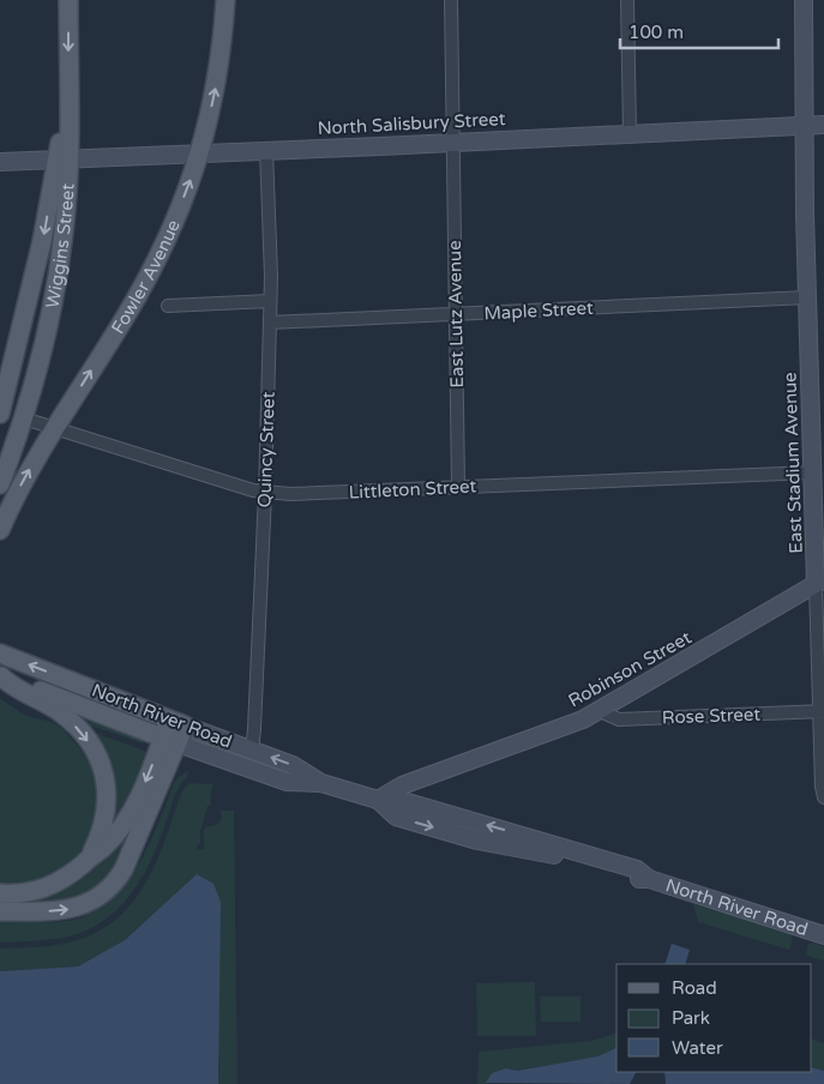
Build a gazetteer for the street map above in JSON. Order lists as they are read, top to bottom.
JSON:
{
  "streets": {
    "main road": ["Wiggins Street", "Fowler Avenue", "North River Road"],
    "street": [
      "North Salisbury Street",
      "Maple Street",
      "East Lutz Avenue",
      "Quincy Street",
      "East Stadium Avenue",
      "Littleton Street",
      "Robinson Street",
      "Rose Street"
    ]
  },
  "crossings": [
    ["North Salisbury Street", "Wiggins Street"],
    ["North Salisbury Street", "Fowler Avenue"],
    ["North Salisbury Street", "East Lutz Avenue"],
    ["North Salisbury Street", "Quincy Street"],
    ["North Salisbury Street", "East Stadium Avenue"],
    ["Wiggins Street", "Littleton Street"],
    ["Fowler Avenue", "Littleton Street"],
    ["Maple Street", "East Lutz Avenue"],
    ["Maple Street", "Quincy Street"],
    ["Maple Street", "East Stadium Avenue"],
    ["East Lutz Avenue", "Littleton Street"],
    ["Quincy Street", "Littleton Street"],
    ["Quincy Street", "North River Road"],
    ["East Stadium Avenue", "Littleton Street"],
    ["East Stadium Avenue", "Robinson Street"],
    ["East Stadium Avenue", "Rose Street"],
    ["Robinson Street", "North River Road"],
    ["Robinson Street", "Rose Street"]
  ],
  "legend": ["Road", "Park", "Water"],
  "scale_bar": "100 m"
}
